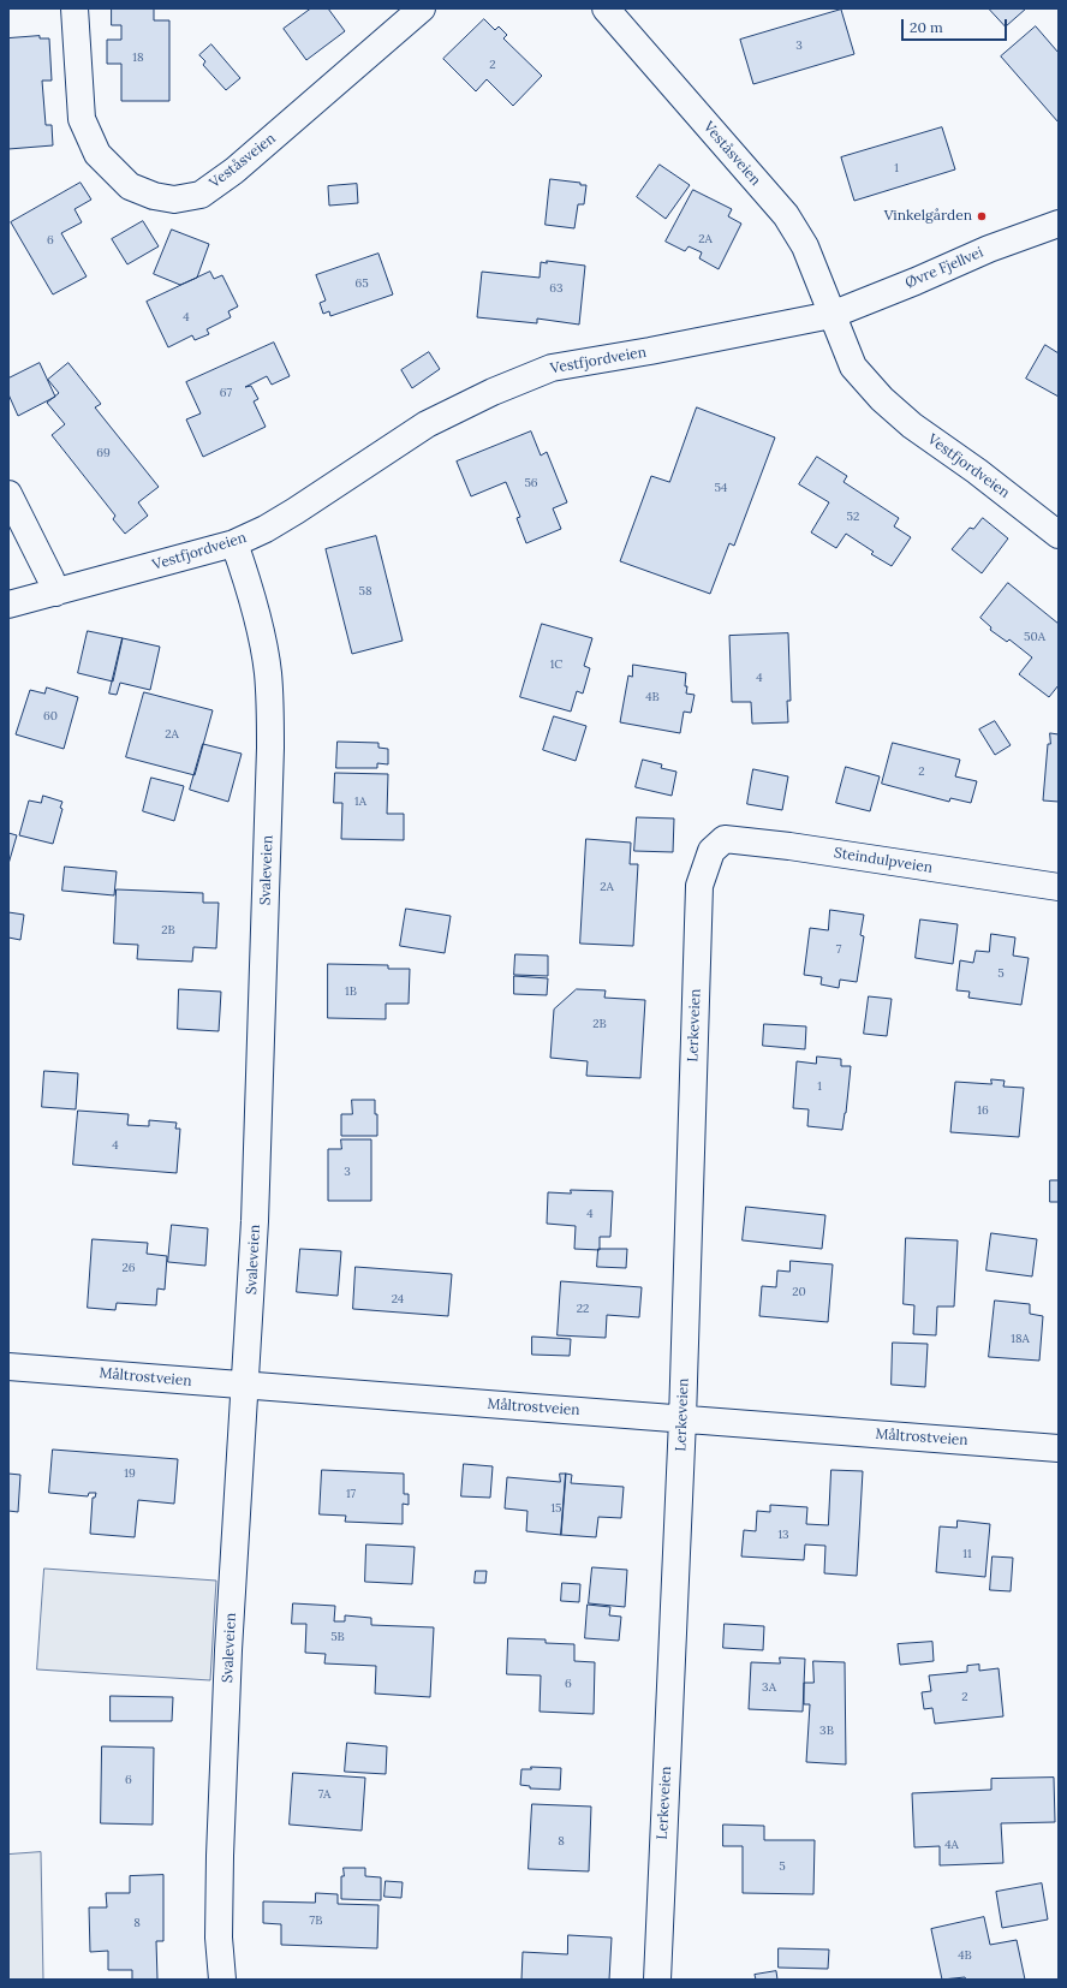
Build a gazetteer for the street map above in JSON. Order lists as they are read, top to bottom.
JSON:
{
  "streets": {
    "street": [
      "Veståsveien",
      "Øvre Fjellvei",
      "Vestfjordveien",
      "Steindulpveien",
      "Svaleveien",
      "Lerkeveien",
      "Måltrostveien"
    ]
  },
  "crossings": [
    ["Veståsveien", "Øvre Fjellvei"],
    ["Veståsveien", "Vestfjordveien"],
    ["Øvre Fjellvei", "Vestfjordveien"],
    ["Vestfjordveien", "Svaleveien"],
    ["Steindulpveien", "Lerkeveien"],
    ["Svaleveien", "Måltrostveien"],
    ["Lerkeveien", "Måltrostveien"]
  ],
  "places": ["Vinkelgården"],
  "house_numbers": [
    "3",
    "18",
    "2",
    "1",
    "2A",
    "6",
    "65",
    "63",
    "4",
    "67",
    "69",
    "56",
    "54",
    "52",
    "58",
    "50A",
    "1C",
    "4",
    "4B",
    "60",
    "2A",
    "2",
    "1A",
    "2A",
    "2B",
    "7",
    "5",
    "1B",
    "2B",
    "1",
    "16",
    "4",
    "3",
    "4",
    "26",
    "20",
    "24",
    "22",
    "18A",
    "19",
    "17",
    "15",
    "13",
    "11",
    "5B",
    "6",
    "3A",
    "2",
    "3B",
    "6",
    "7A",
    "8",
    "4A",
    "5",
    "7B",
    "8",
    "4B"
  ],
  "scale_bar": "20 m"
}
